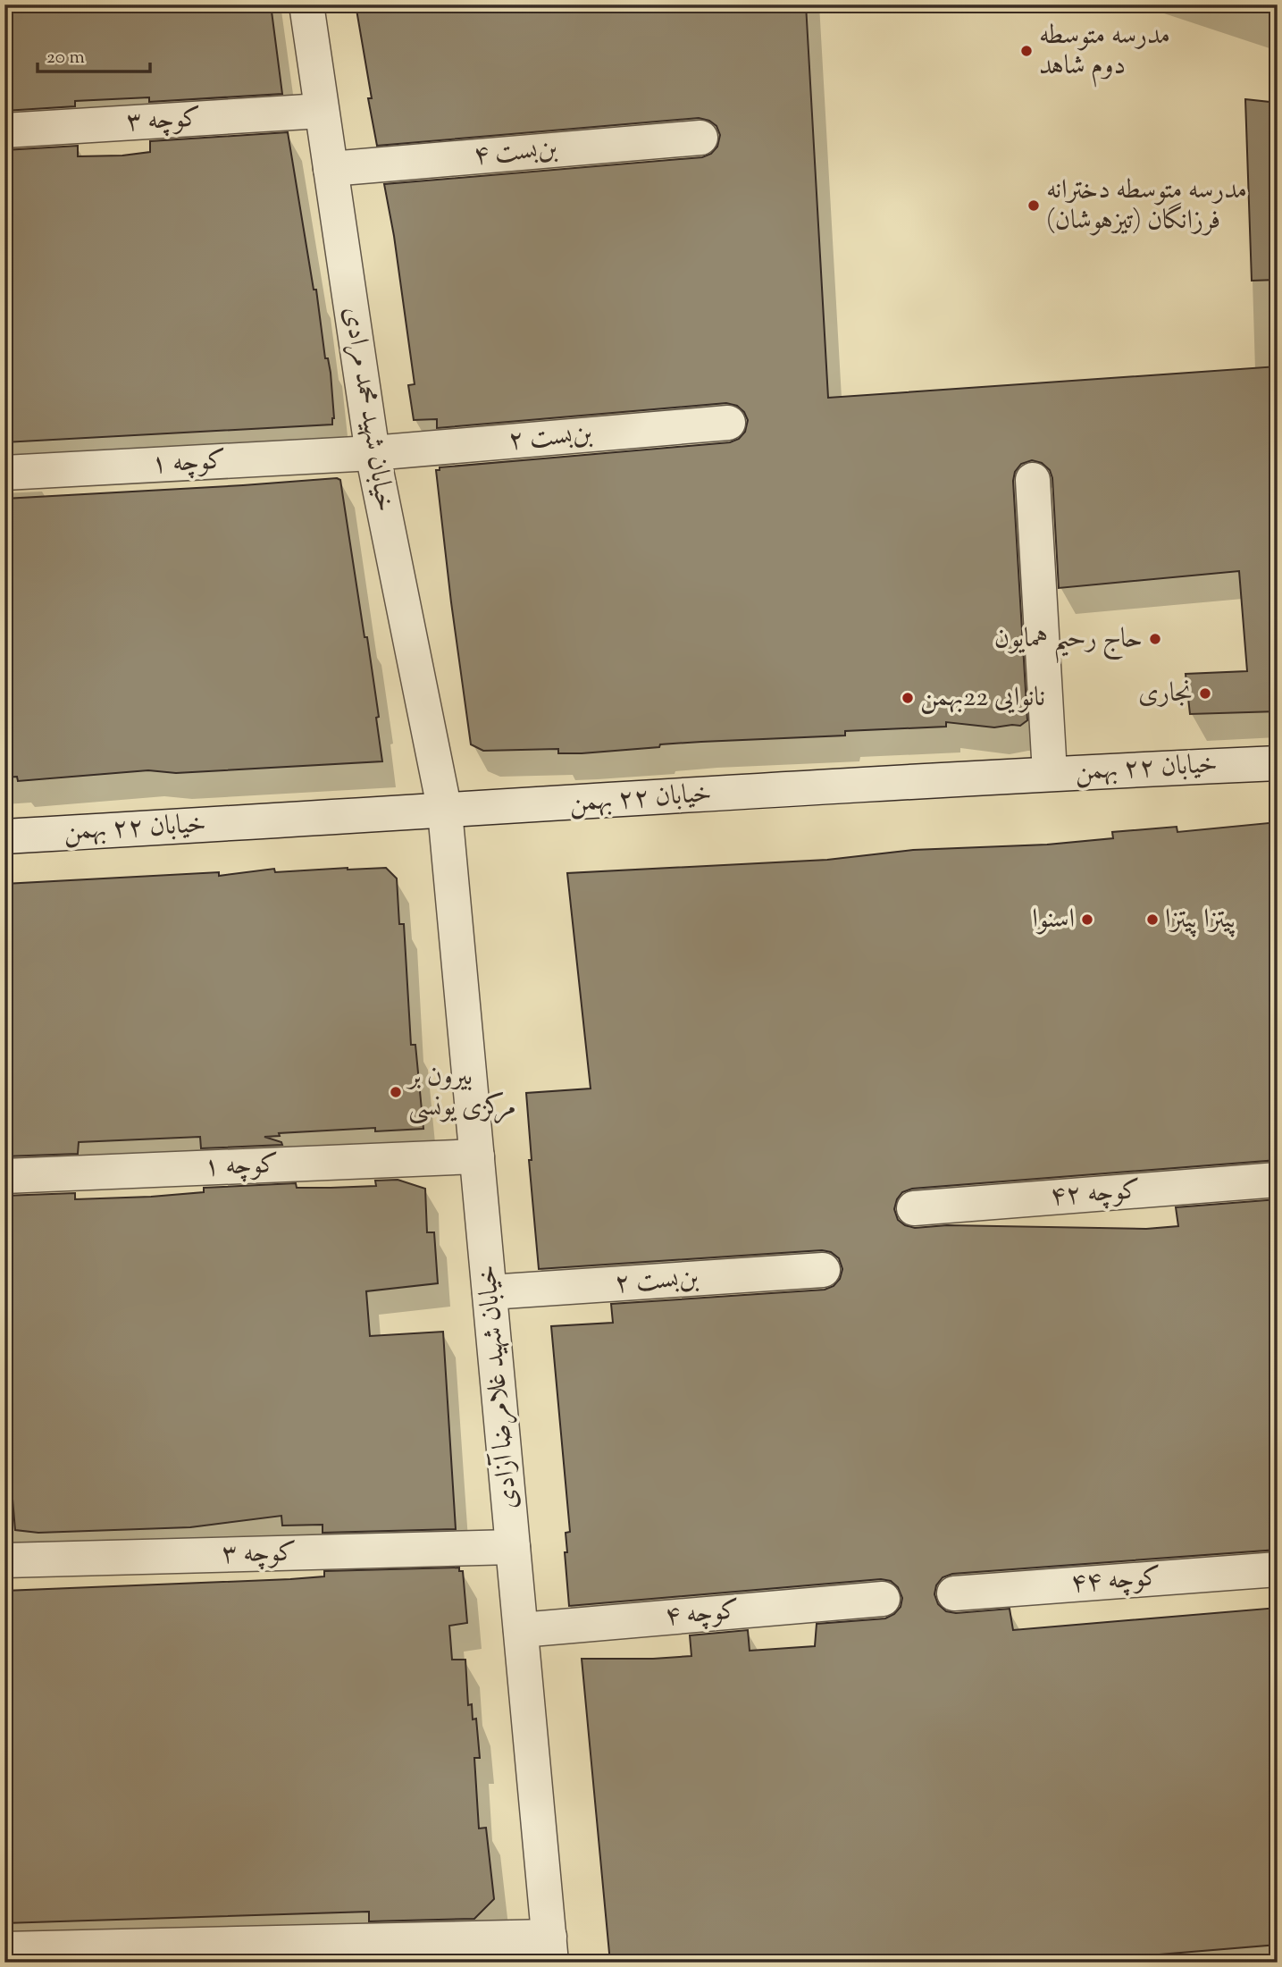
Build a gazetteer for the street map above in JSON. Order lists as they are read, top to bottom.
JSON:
{
  "streets": {
    "street": [
      "کوچه ۳",
      "بن‌بست ۴",
      "خیابان شهید محمد مرادی",
      "بن‌بست ۲",
      "کوچه ۱",
      "خیابان ۲۲ بهمن",
      "کوچه ۴۲",
      "خیابان شهید غلامرضا آزادی",
      "کوچه ۴۴",
      "کوچه ۴"
    ]
  },
  "crossings": [
    ["کوچه ۳", "خیابان شهید محمد مرادی"],
    ["کوچه ۳", "خیابان شهید غلامرضا آزادی"],
    ["بن‌بست ۴", "خیابان شهید محمد مرادی"],
    ["خیابان شهید محمد مرادی", "بن‌بست ۲"],
    ["خیابان شهید محمد مرادی", "کوچه ۱"],
    ["خیابان شهید محمد مرادی", "خیابان ۲۲ بهمن"],
    ["خیابان شهید محمد مرادی", "خیابان شهید غلامرضا آزادی"],
    ["بن‌بست ۲", "کوچه ۱"],
    ["بن‌بست ۲", "خیابان شهید غلامرضا آزادی"],
    ["کوچه ۱", "خیابان شهید غلامرضا آزادی"],
    ["خیابان ۲۲ بهمن", "خیابان شهید غلامرضا آزادی"],
    ["خیابان شهید غلامرضا آزادی", "کوچه ۴"]
  ],
  "places": [
    "مدرسه متوسطه دوم شاهد",
    "مدرسه متوسطه دخترانه فرزانگان (تیزهوشان)",
    "حاج رحیم همایون",
    "نجاری",
    "نانوایی 22بهمن",
    "اسنوا",
    "پیتزا پیتزا",
    "بیرون بر مرکزی یونسی"
  ],
  "scale_bar": "20 m"
}
